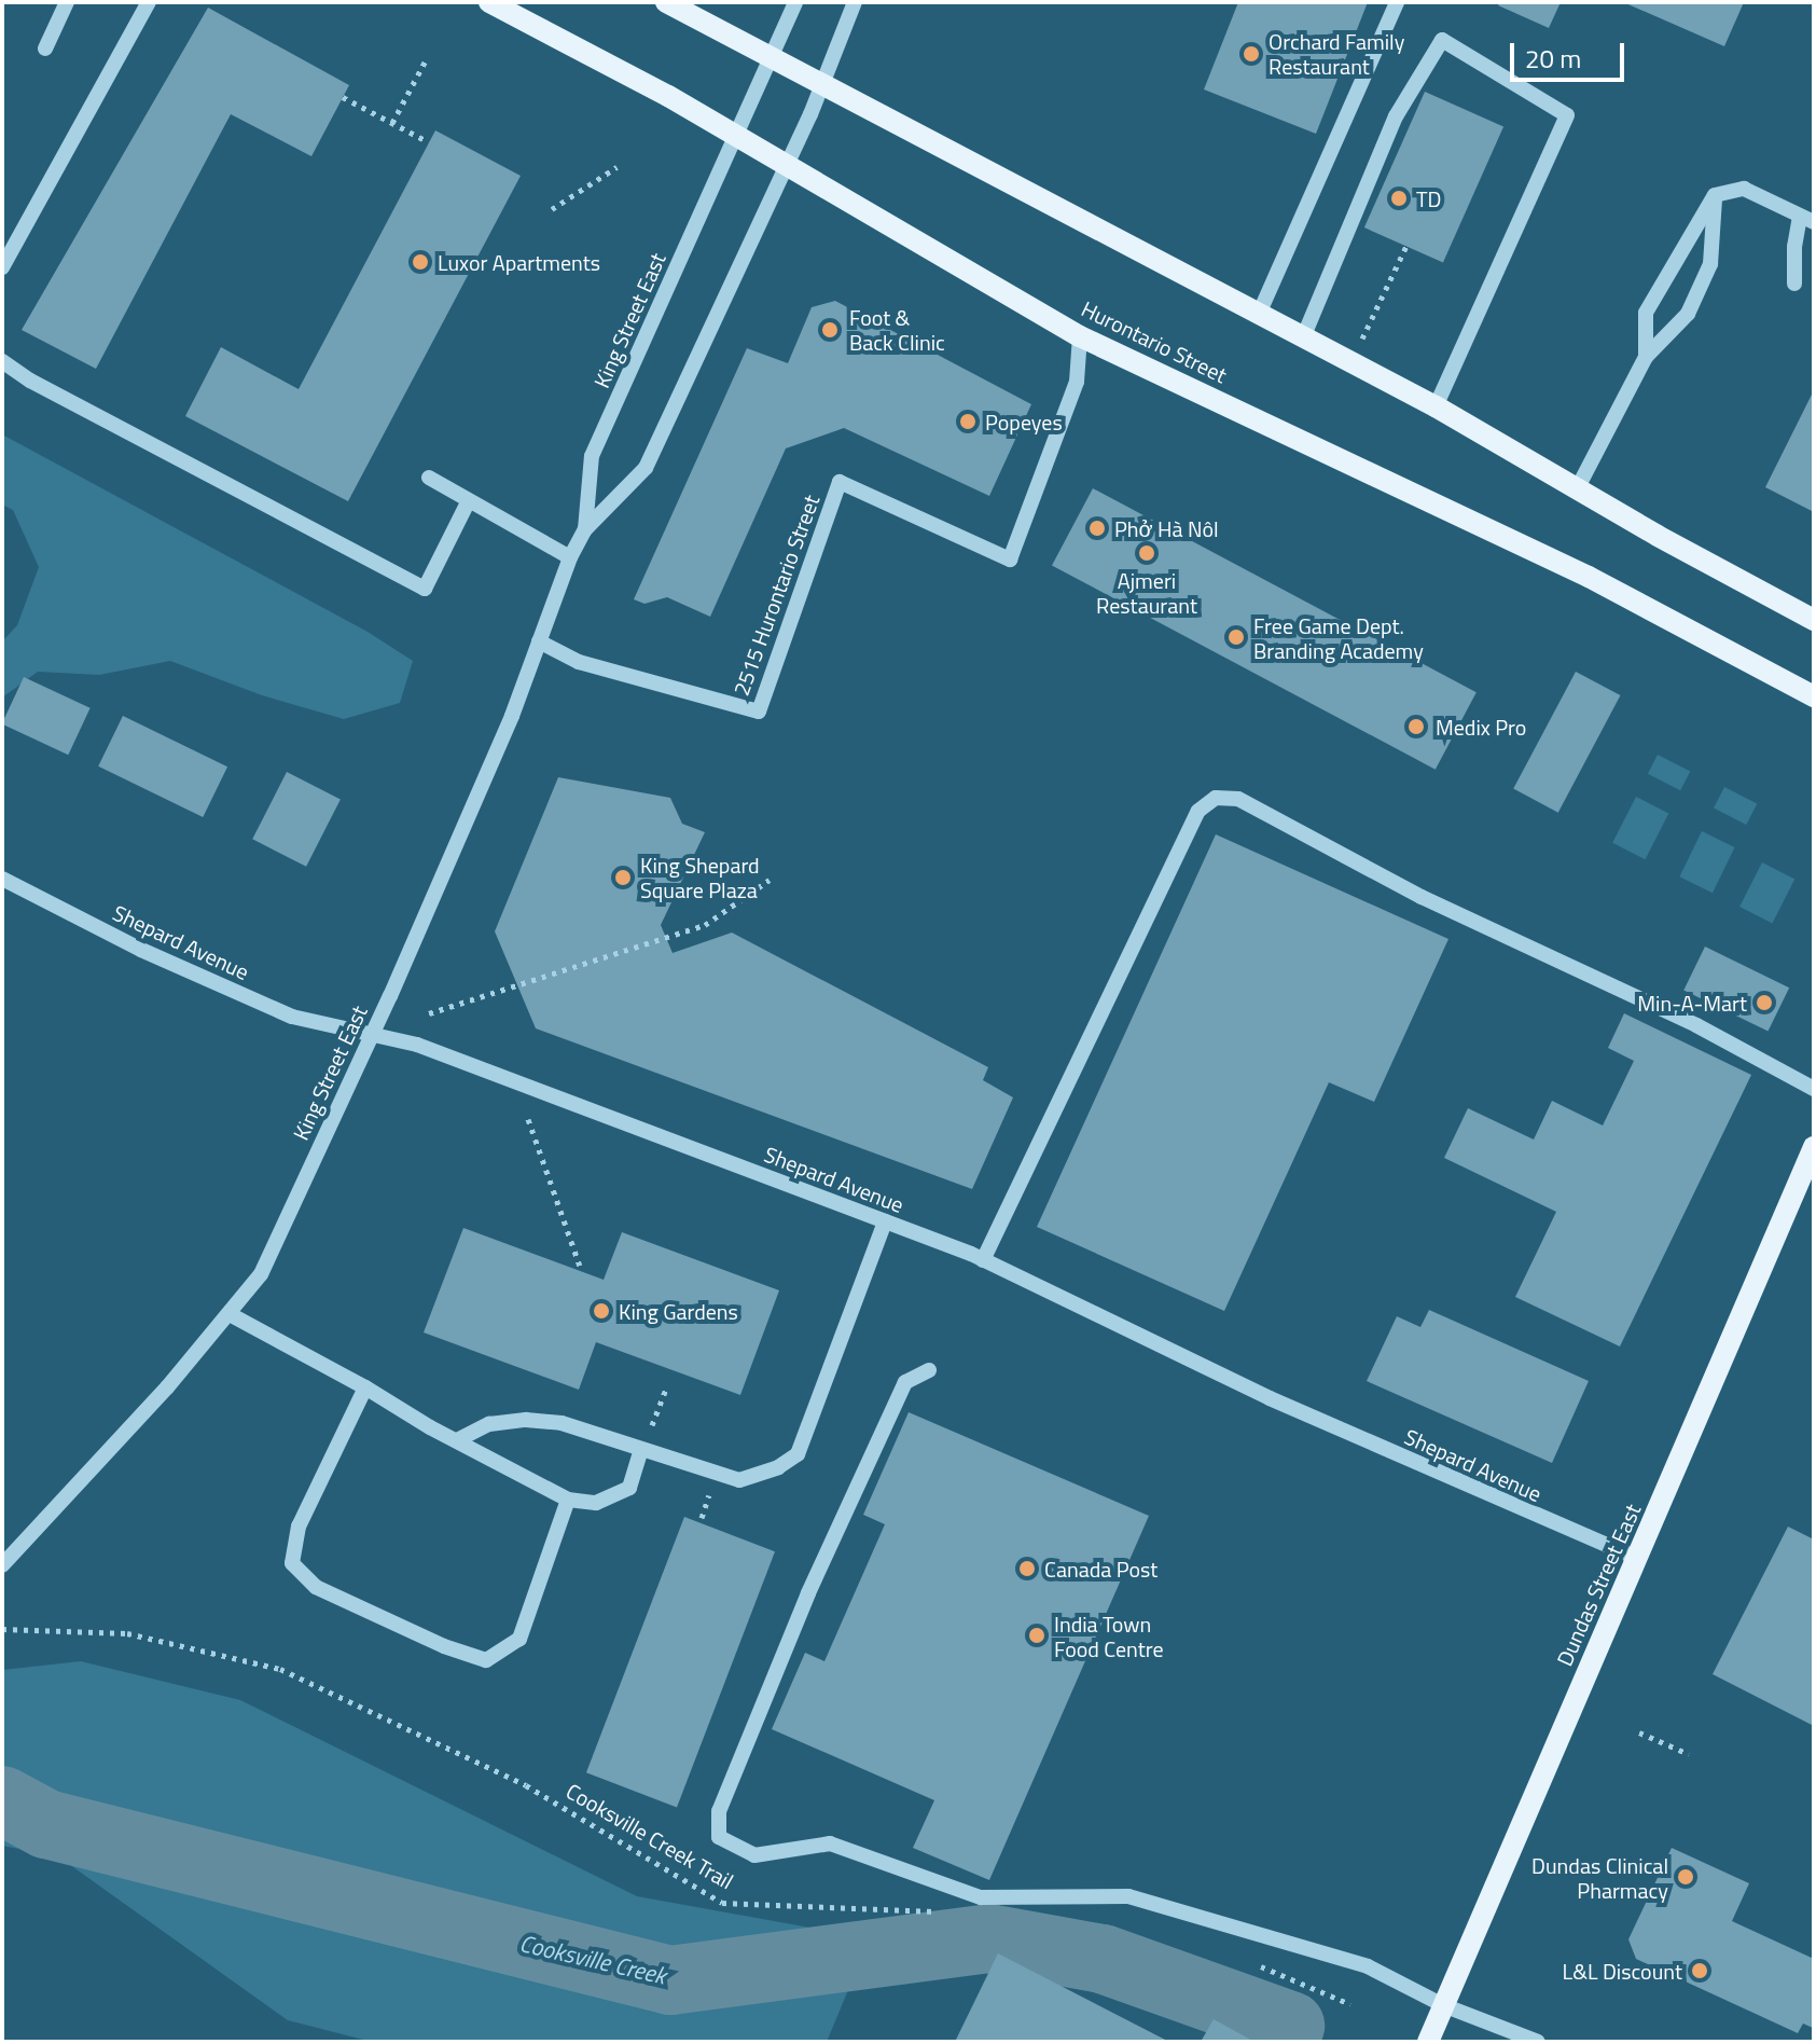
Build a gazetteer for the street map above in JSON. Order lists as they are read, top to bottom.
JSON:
{
  "streets": {
    "main road": ["Hurontario Street", "Dundas Street East"],
    "street": ["King Street East", "2515 Hurontario Street", "Shepard Avenue"],
    "path": ["Cooksville Creek Trail"]
  },
  "crossings": [
    ["King Street East", "Hurontario Street"],
    ["King Street East", "2515 Hurontario Street"],
    ["King Street East", "Shepard Avenue"],
    ["Hurontario Street", "2515 Hurontario Street"],
    ["Shepard Avenue", "Dundas Street East"]
  ],
  "water": ["Cooksville Creek"],
  "places": [
    "Orchard Family Restaurant",
    "TD",
    "Luxor Apartments",
    "Foot & Back Clinic",
    "Popeyes",
    "Phở Hà Nôl",
    "Ajmeri Restaurant",
    "Free Game Dept. Branding Academy",
    "Medix Pro",
    "King Shepard Square Plaza",
    "Min-A-Mart",
    "King Gardens",
    "Canada Post",
    "India Town Food Centre",
    "Dundas Clinical Pharmacy",
    "L&L Discount"
  ],
  "scale_bar": "20 m"
}
